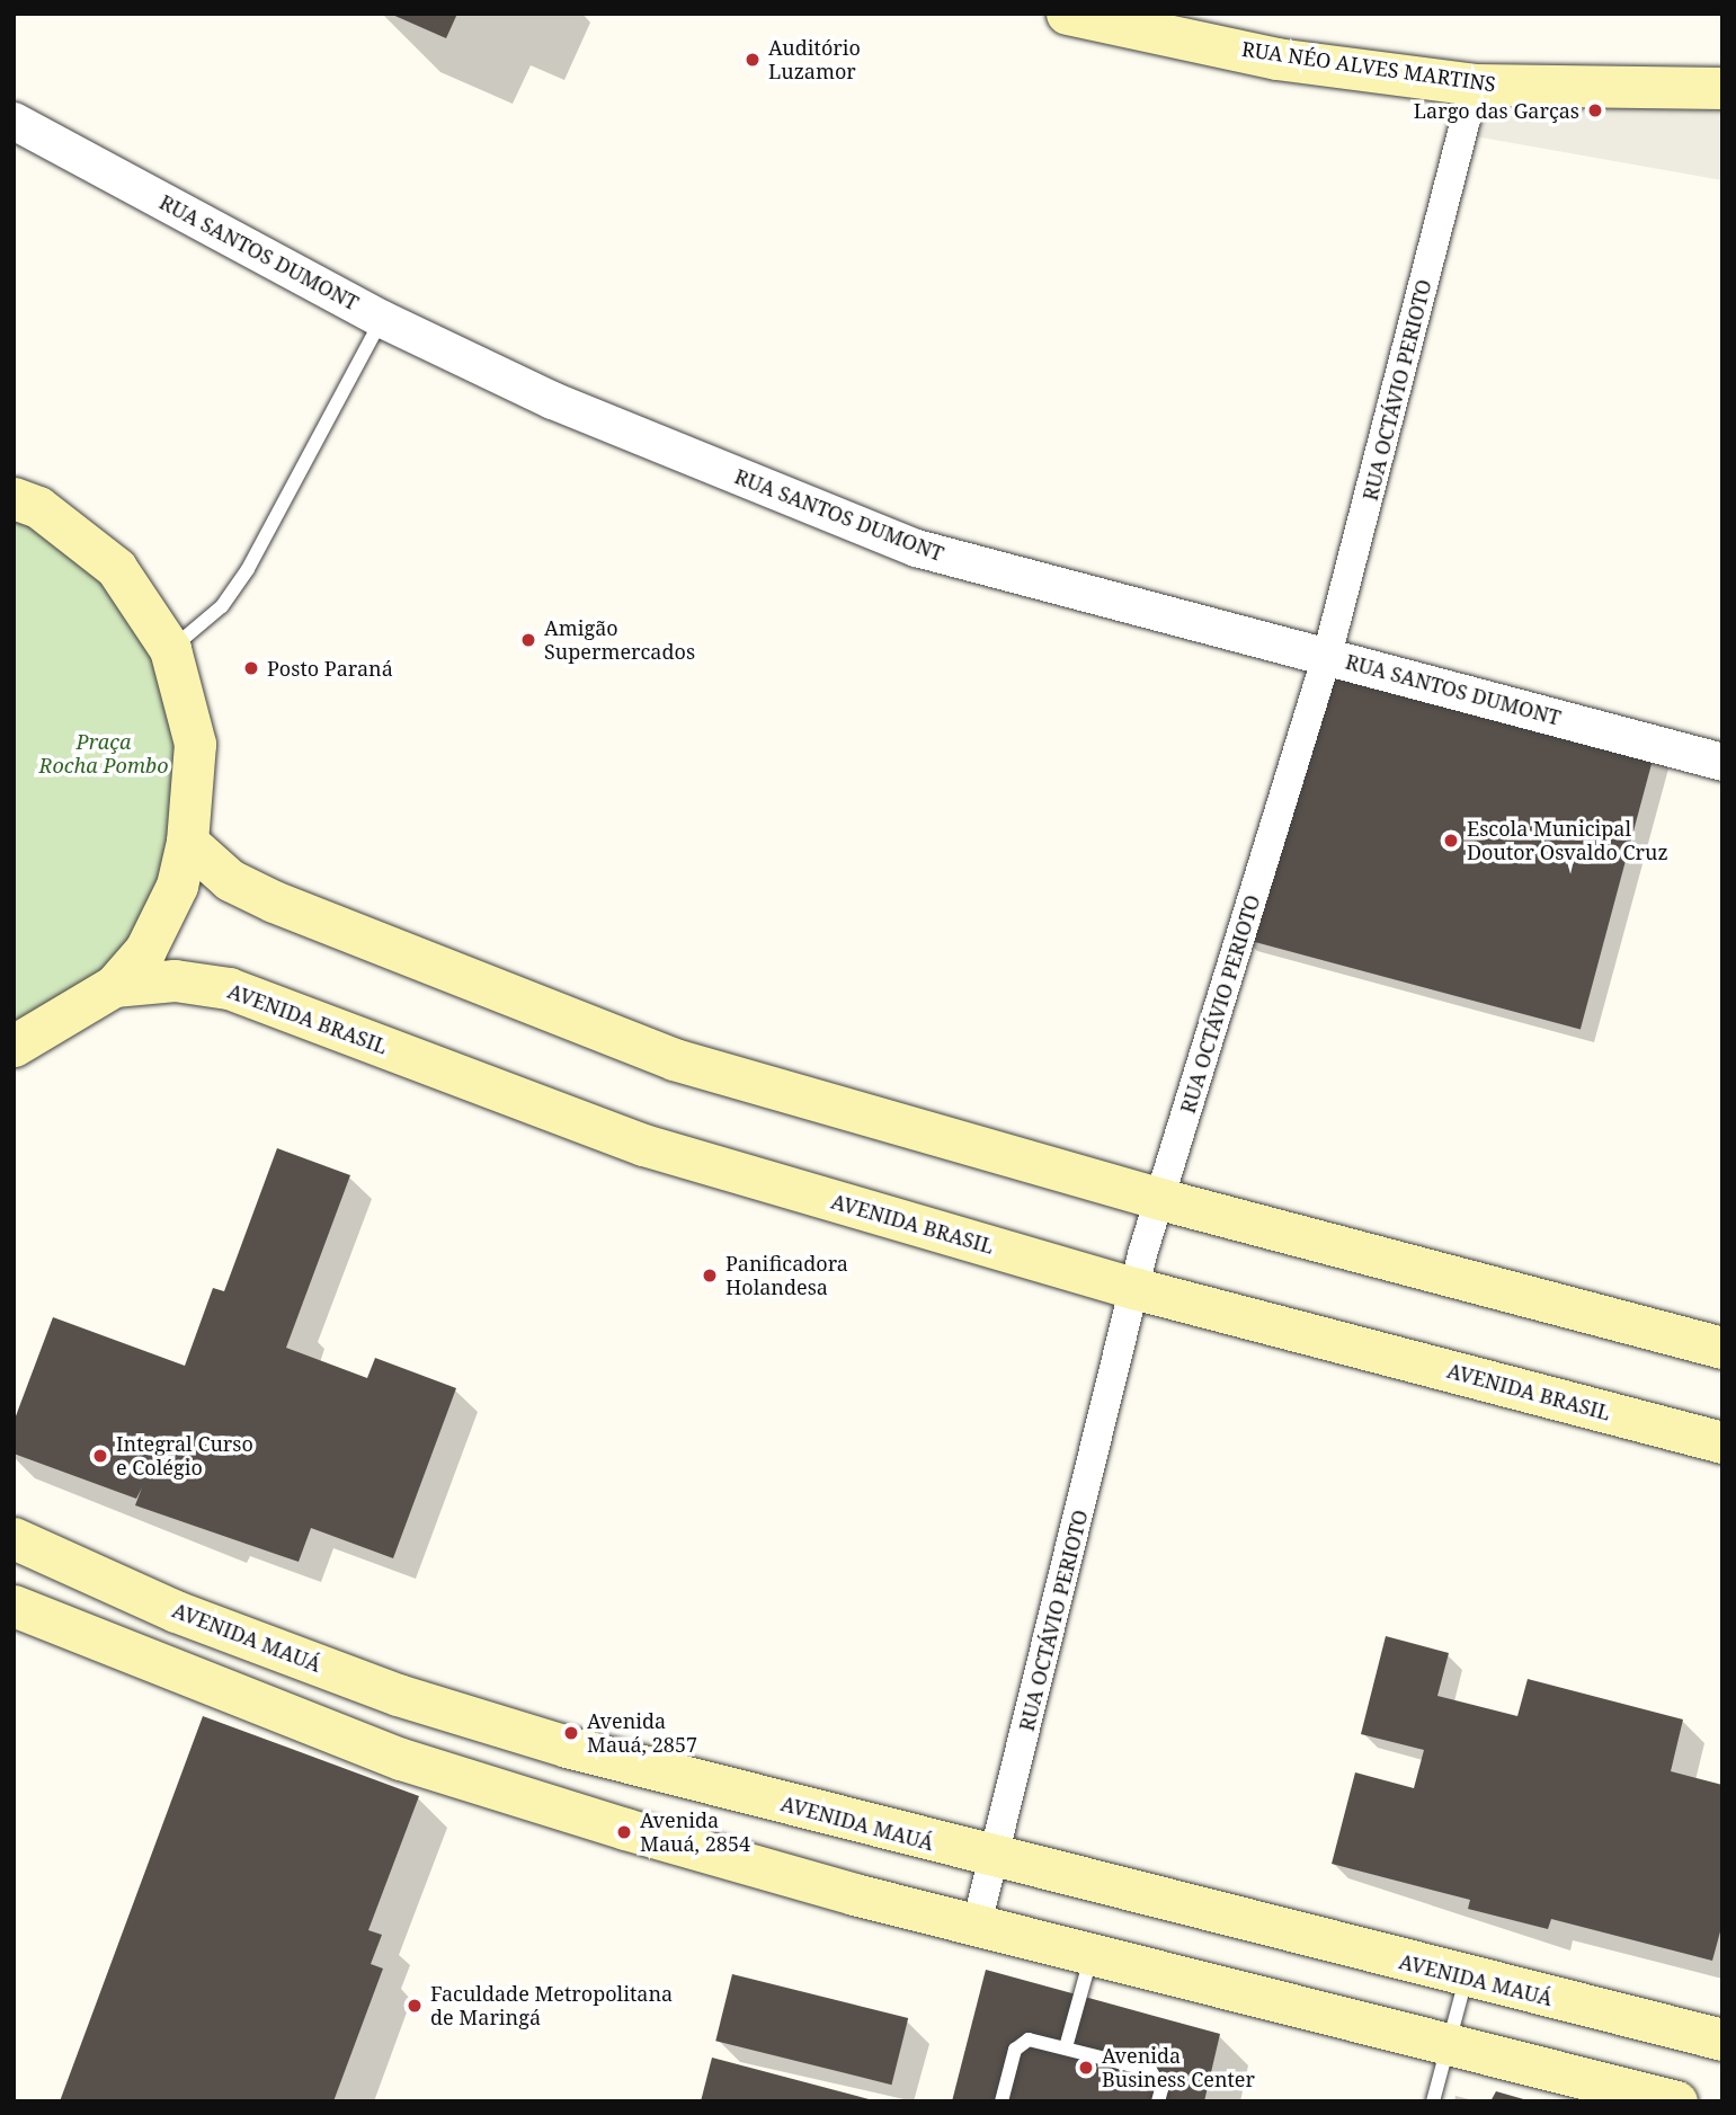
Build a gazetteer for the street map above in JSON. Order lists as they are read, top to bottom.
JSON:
{
  "streets": {
    "main road": ["RUA NÉO ALVES MARTINS", "AVENIDA BRASIL", "AVENIDA MAUÁ"],
    "street": ["RUA SANTOS DUMONT", "RUA OCTÁVIO PERIOTO"]
  },
  "crossings": [
    ["RUA NÉO ALVES MARTINS", "RUA OCTÁVIO PERIOTO"],
    ["RUA SANTOS DUMONT", "RUA OCTÁVIO PERIOTO"],
    ["RUA OCTÁVIO PERIOTO", "AVENIDA BRASIL"],
    ["RUA OCTÁVIO PERIOTO", "AVENIDA MAUÁ"]
  ],
  "parks": ["Praça Rocha Pombo"],
  "places": [
    "Auditório Luzamor",
    "Largo das Garças",
    "Amigão Supermercados",
    "Posto Paraná",
    "Escola Municipal Doutor Osvaldo Cruz",
    "Panificadora Holandesa",
    "Integral Curso e Colégio",
    "Avenida Mauá, 2857",
    "Avenida Mauá, 2854",
    "Faculdade Metropolitana de Maringá",
    "Avenida Business Center"
  ]
}
